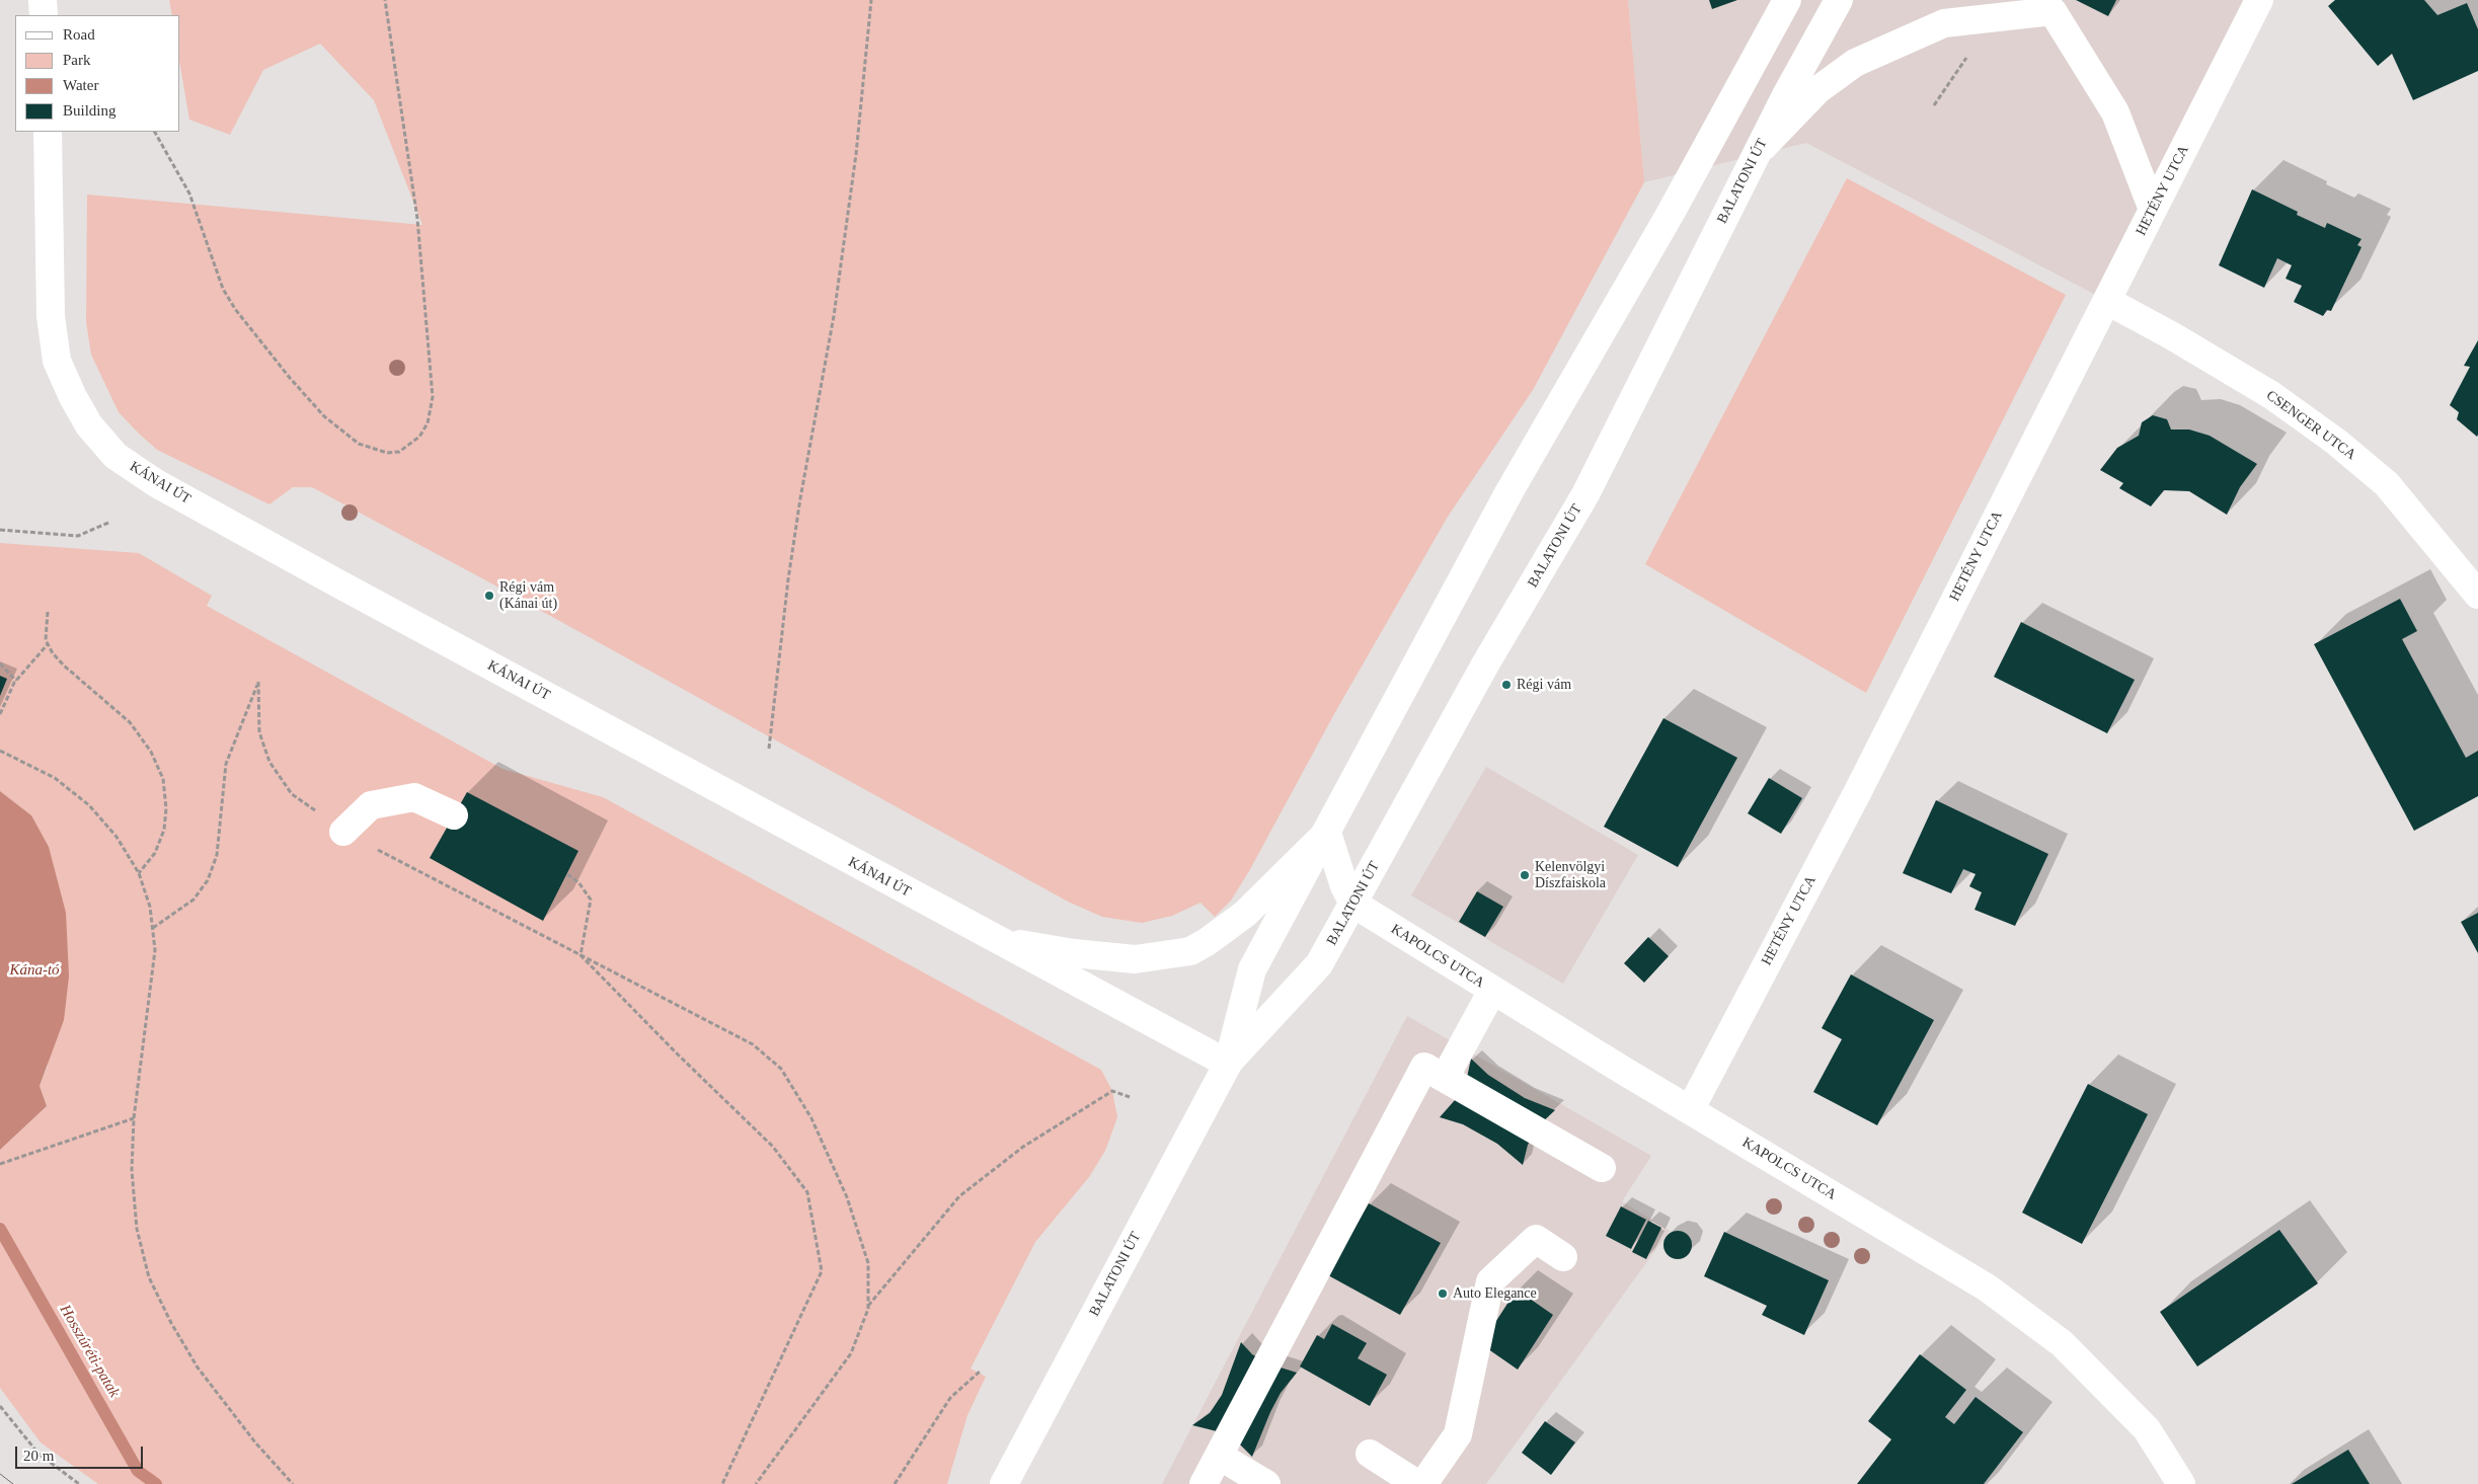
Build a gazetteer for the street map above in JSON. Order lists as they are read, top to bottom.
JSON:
{
  "streets": {
    "street": [
      "BALATONI ÚT",
      "HETÉNY UTCA",
      "CSENGER UTCA",
      "KÁNAI ÚT",
      "KAPOLCS UTCA"
    ]
  },
  "crossings": [
    ["BALATONI ÚT", "KÁNAI ÚT"],
    ["BALATONI ÚT", "KAPOLCS UTCA"],
    ["HETÉNY UTCA", "CSENGER UTCA"],
    ["HETÉNY UTCA", "KAPOLCS UTCA"]
  ],
  "water": ["Kána-tó", "Hosszúréti-patak"],
  "places": [
    "Régi vám (Kánai út)",
    "Régi vám",
    "Kelenvölgyi Díszfaiskola",
    "Auto Elegance"
  ],
  "legend": [
    "Road",
    "Park",
    "Water",
    "Building"
  ],
  "scale_bar": "20 m"
}
